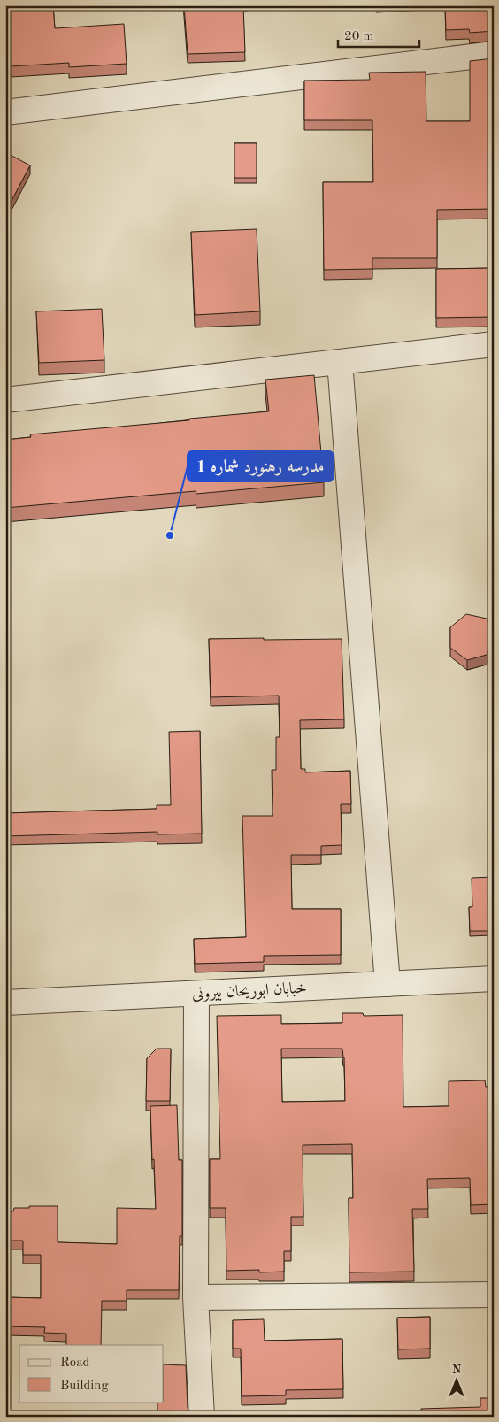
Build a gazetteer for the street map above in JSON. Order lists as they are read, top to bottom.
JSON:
{
  "streets": {
    "street": ["خیابان ابوریحان بیرونی"]
  },
  "places": ["مدرسه رهنورد شماره 1"],
  "legend": ["Road", "Building"],
  "scale_bar": "20 m",
  "north": "top"
}
